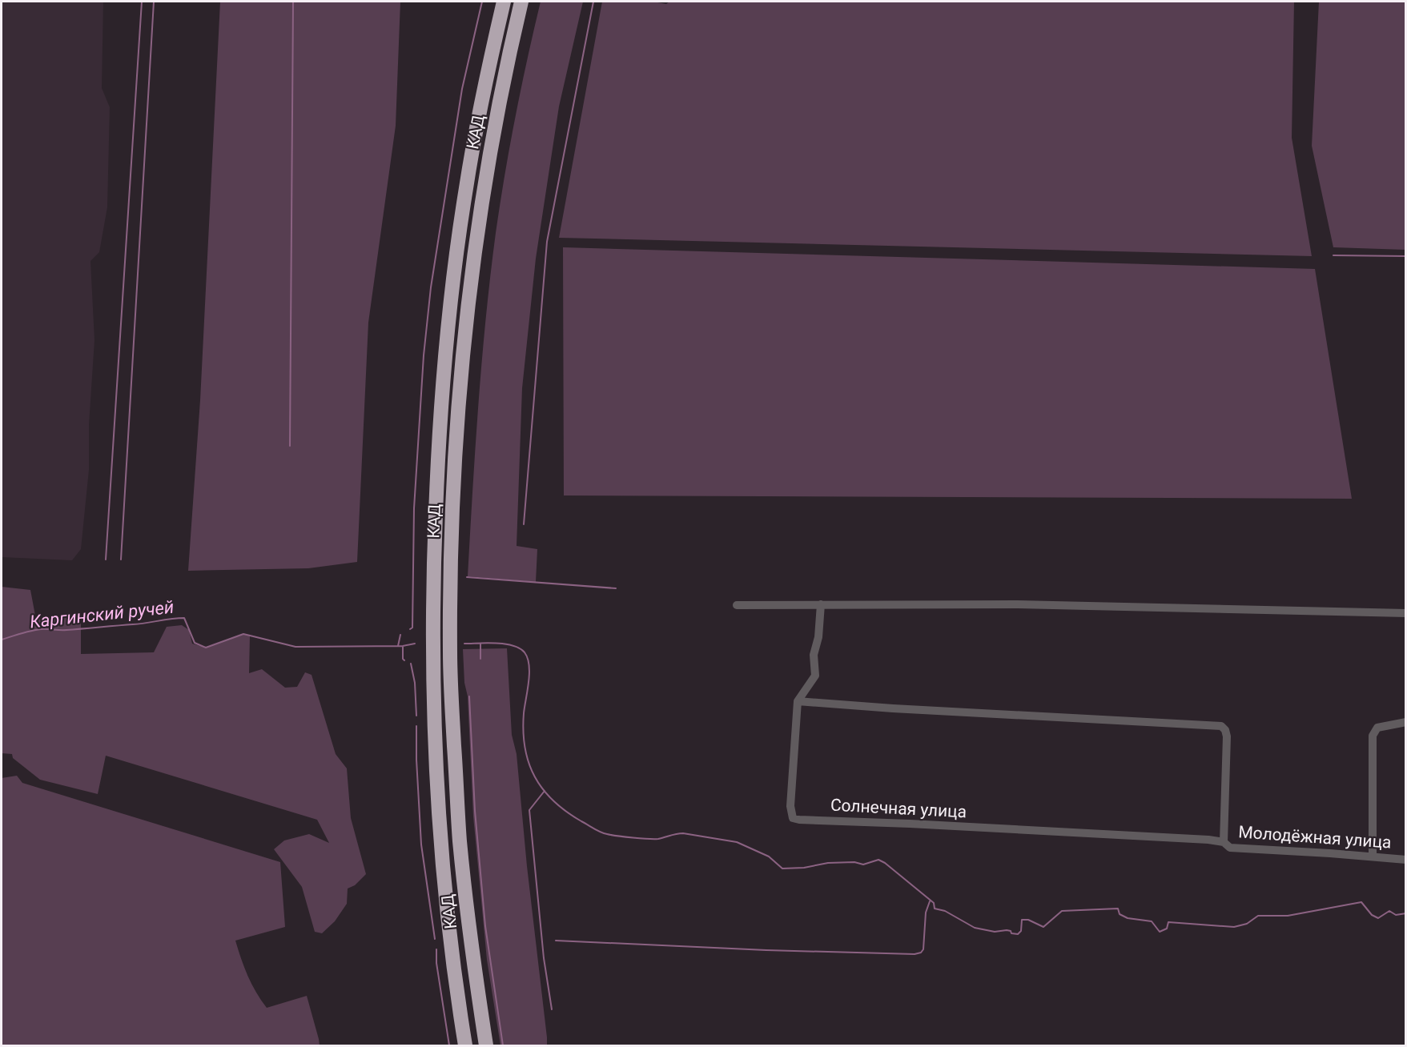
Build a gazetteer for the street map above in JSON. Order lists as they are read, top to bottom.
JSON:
{
  "streets": {
    "highway": ["КАД"],
    "street": ["Солнечная улица", "Молодёжная улица"]
  },
  "crossings": [
    ["Солнечная улица", "Молодёжная улица"]
  ],
  "water": ["Каргинский ручей"]
}
